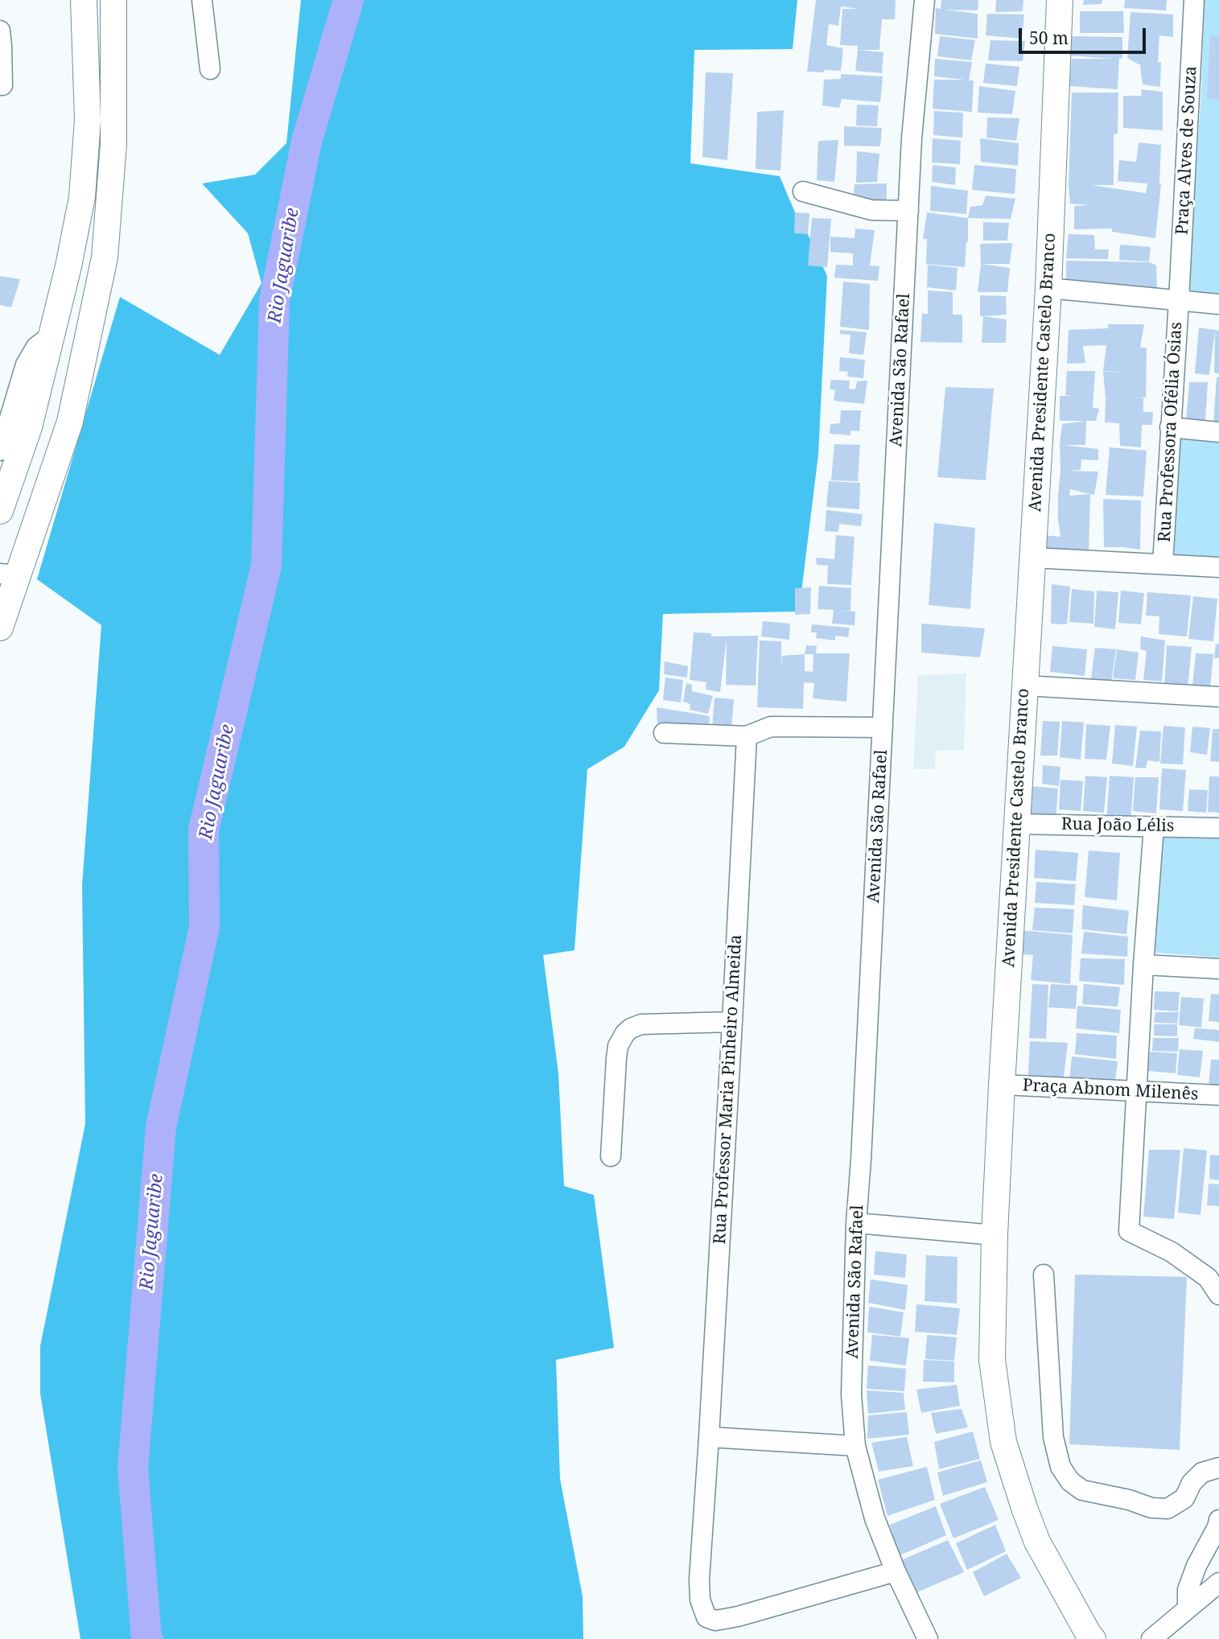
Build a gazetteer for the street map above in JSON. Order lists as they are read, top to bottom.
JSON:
{
  "streets": {
    "main road": ["Avenida Presidente Castelo Branco"],
    "street": [
      "Praça Alves de Souza",
      "Avenida São Rafael",
      "Rua Professora Ofélia Ósias",
      "Rua João Lélis",
      "Rua Professor Maria Pinheiro Almeida",
      "Praça Abnom Milenês"
    ]
  },
  "crossings": [
    ["Praça Alves de Souza", "Rua Professora Ofélia Ósias"],
    ["Avenida São Rafael", "Rua Professor Maria Pinheiro Almeida"],
    ["Avenida Presidente Castelo Branco", "Rua João Lélis"],
    ["Avenida Presidente Castelo Branco", "Praça Abnom Milenês"]
  ],
  "water": ["Rio Jaguaribe"],
  "scale_bar": "50 m"
}
